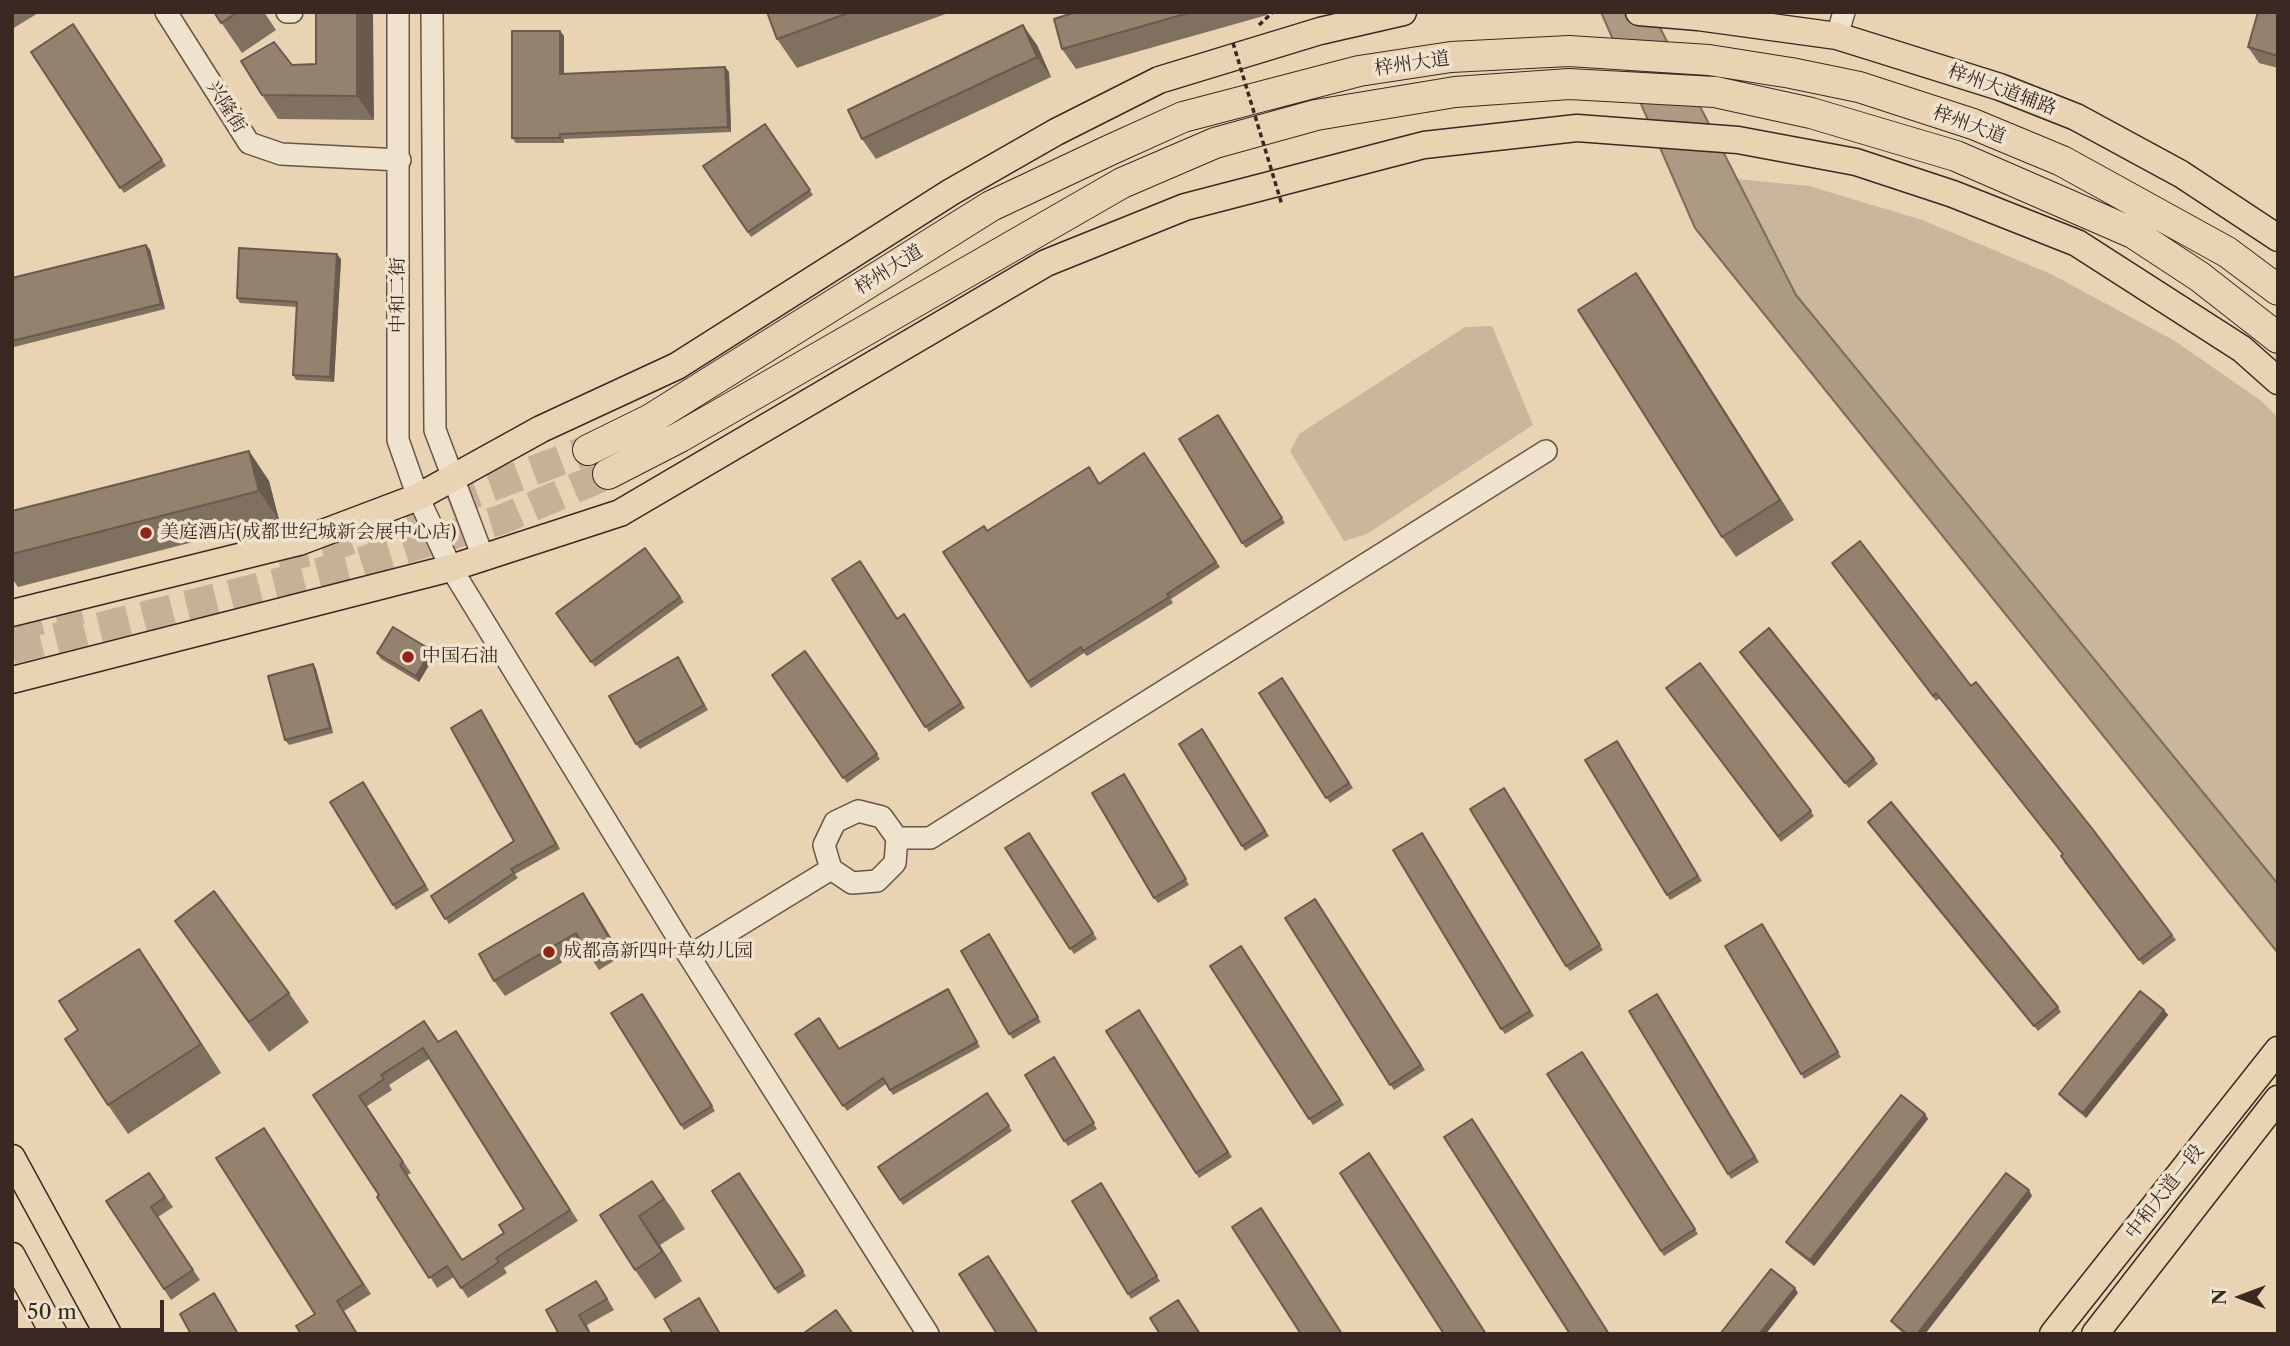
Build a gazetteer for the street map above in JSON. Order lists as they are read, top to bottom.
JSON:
{
  "streets": {
    "highway": ["梓州大道"],
    "main road": ["梓州大道辅路", "中和大道一段"],
    "street": ["兴隆街", "中和二街"]
  },
  "crossings": [
    ["兴隆街", "中和二街"]
  ],
  "places": ["美庭酒店(成都世纪城新会展中心店)", "中国石油", "成都高新四叶草幼儿园"],
  "scale_bar": "50 m",
  "north": "left"
}
